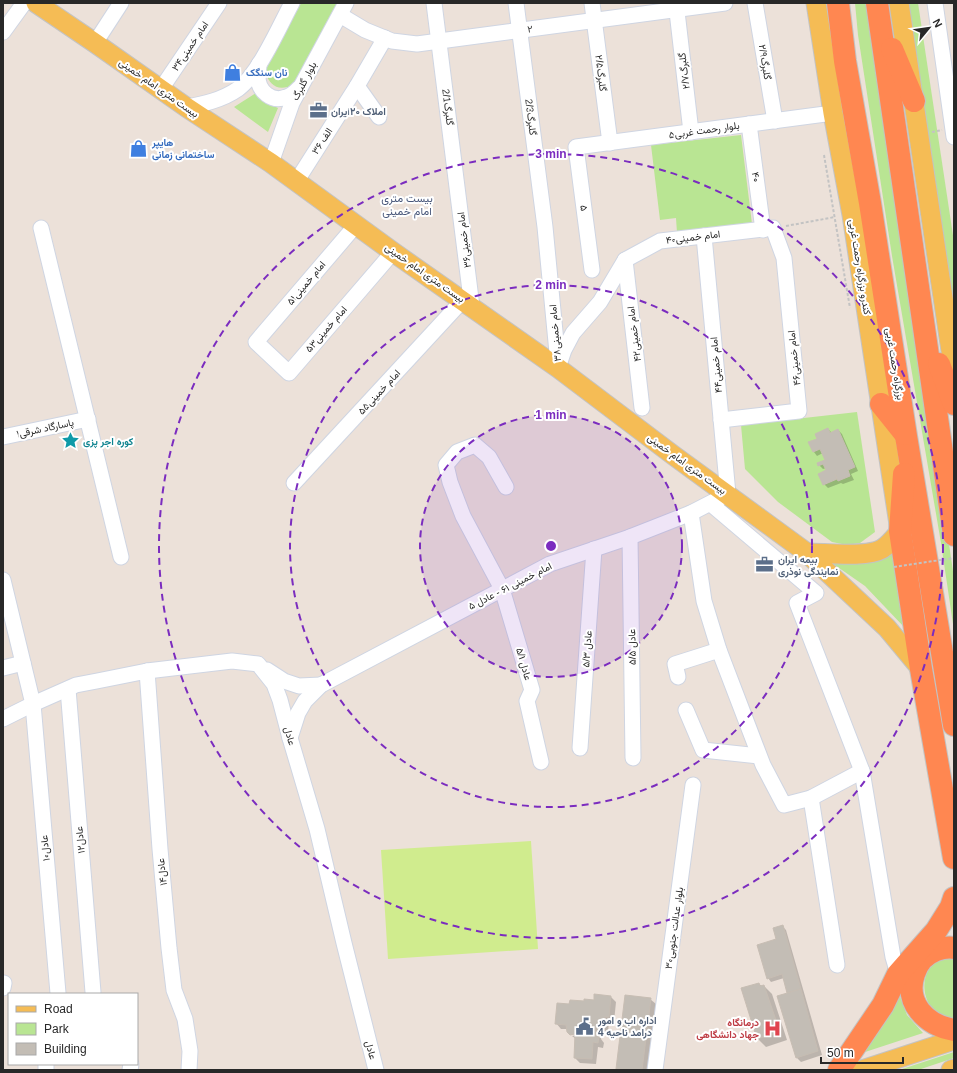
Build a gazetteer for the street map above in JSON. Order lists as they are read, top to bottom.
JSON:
{
  "streets": {
    "highway": ["بزرگراه رحمت غربی"],
    "main road": ["بیست متری امام خمینی", "کندرو بزرگراه رحمت غربی"],
    "street": [
      "۲",
      "امام خمینی۳۴",
      "گلبرگ۲/۹",
      "گلبرگ۲/۷",
      "گلبرگ۲/۵",
      "بلوار گلبرگ",
      "2/1گلبرگ",
      "2/3گلبرگ",
      "بلوار رحمت غربی۵",
      "۳۶ الف",
      "۴۰",
      "۵",
      "امام خمینی۴۰",
      "امام خمینی۳۶",
      "امام خمینی۵۱",
      "امام خمینی۵۳",
      "امام خمینی۳۸",
      "امام خمینی۴۲",
      "امام خمینی۴۶",
      "۴۴امام خمینی",
      "امام خمینی۵۵",
      "پاسارگاد شرقی۱",
      "امام خمینی ۶۱ - عادل ۵",
      "عادل ۵/۵",
      "عادل ۵/۳",
      "عادل ۵/۱",
      "عادل",
      "عادل۱۲",
      "عادل۱۰",
      "عادل۱۴",
      "بلوار عدالت جنوبی۳۰"
    ]
  },
  "crossings": [
    ["۲", "گلبرگ۲/۷"],
    ["۲", "گلبرگ۲/۵"],
    ["۲", "بلوار گلبرگ"],
    ["۲", "2/1گلبرگ"],
    ["۲", "2/3گلبرگ"],
    ["۲", "۳۶ الف"],
    ["امام خمینی۳۴", "بیست متری امام خمینی"],
    ["گلبرگ۲/۹", "بلوار رحمت غربی۵"],
    ["گلبرگ۲/۷", "بلوار رحمت غربی۵"],
    ["گلبرگ۲/۵", "بلوار رحمت غربی۵"],
    ["بلوار گلبرگ", "بیست متری امام خمینی"],
    ["بیست متری امام خمینی", "۳۶ الف"],
    ["بیست متری امام خمینی", "امام خمینی۳۶"],
    ["بیست متری امام خمینی", "امام خمینی۵۱"],
    ["بیست متری امام خمینی", "امام خمینی۵۳"],
    ["بیست متری امام خمینی", "امام خمینی۳۸"],
    ["بیست متری امام خمینی", "۴۴امام خمینی"],
    ["بیست متری امام خمینی", "امام خمینی۵۵"],
    ["بیست متری امام خمینی", "امام خمینی ۶۱ - عادل ۵"],
    ["2/1گلبرگ", "امام خمینی۳۶"],
    ["2/3گلبرگ", "امام خمینی۳۸"],
    ["بلوار رحمت غربی۵", "۴۰"],
    ["بلوار رحمت غربی۵", "۵"],
    ["بلوار رحمت غربی۵", "کندرو بزرگراه رحمت غربی"],
    ["۴۰", "امام خمینی۴۰"],
    ["۴۰", "امام خمینی۴۶"],
    ["امام خمینی۴۰", "امام خمینی۴۲"],
    ["امام خمینی۴۰", "امام خمینی۴۶"],
    ["امام خمینی۴۰", "۴۴امام خمینی"],
    ["امام خمینی۳۶", "امام خمینی۵۵"],
    ["امام خمینی۵۱", "امام خمینی۵۳"],
    ["امام خمینی۴۶", "۴۴امام خمینی"],
    ["۴۴امام خمینی", "امام خمینی ۶۱ - عادل ۵"],
    ["امام خمینی ۶۱ - عادل ۵", "عادل ۵/۵"],
    ["امام خمینی ۶۱ - عادل ۵", "عادل ۵/۳"],
    ["امام خمینی ۶۱ - عادل ۵", "عادل ۵/۱"],
    ["امام خمینی ۶۱ - عادل ۵", "عادل"]
  ],
  "districts": ["بیست متری امام خمینی"],
  "places": {
    "shop": ["نان سنگک", "هایپر ساختمانی زمانی"],
    "office": ["املاک ۲۰ایران", "بیمه ایران نمایندگی نوذری"],
    "place": ["کوره اجر پزی"],
    "public building": ["اداره اب و امور درامد ناحیه 4"],
    "hospital": ["درمانگاه جهاد دانشگاهی"]
  },
  "legend": ["Road", "Park", "Building"],
  "scale_bar": "50 m",
  "north": "top right",
  "rings": ["3 min", "2 min", "1 min"]
}
